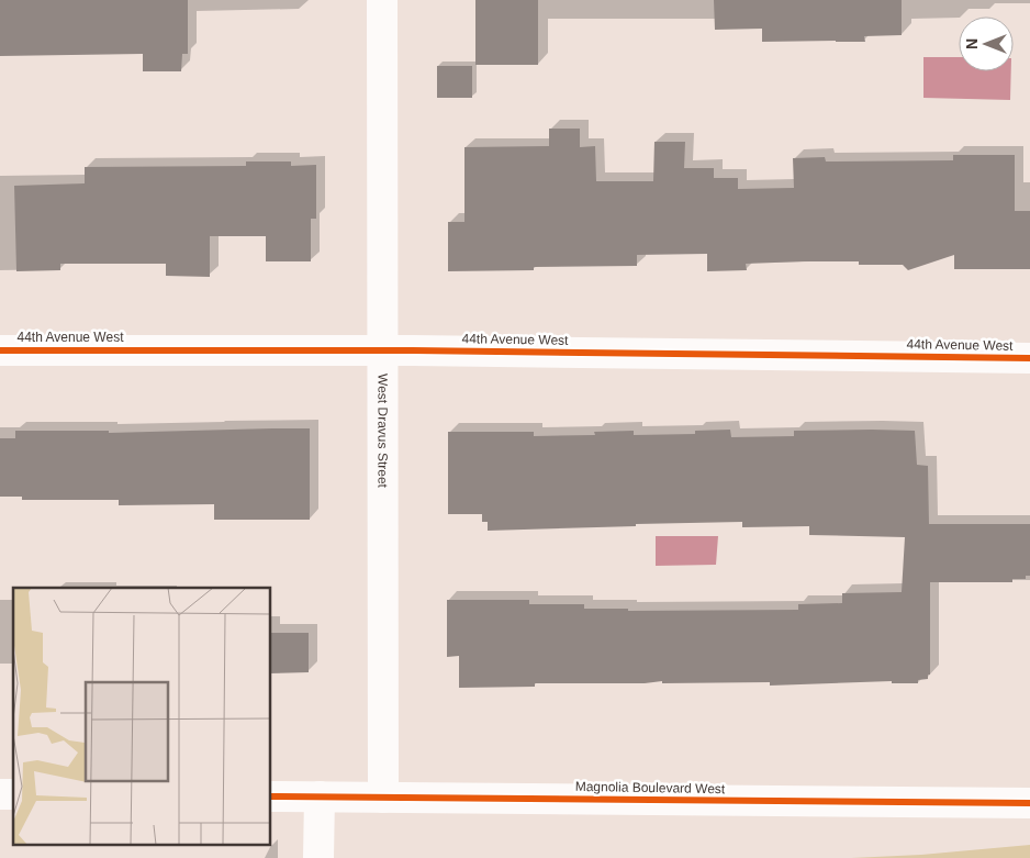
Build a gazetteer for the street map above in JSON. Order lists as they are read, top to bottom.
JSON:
{
  "streets": {
    "street": ["44th Avenue West", "West Dravus Street", "Magnolia Boulevard West"]
  },
  "crossings": [
    ["44th Avenue West", "West Dravus Street"],
    ["West Dravus Street", "Magnolia Boulevard West"]
  ],
  "north": "left"
}
